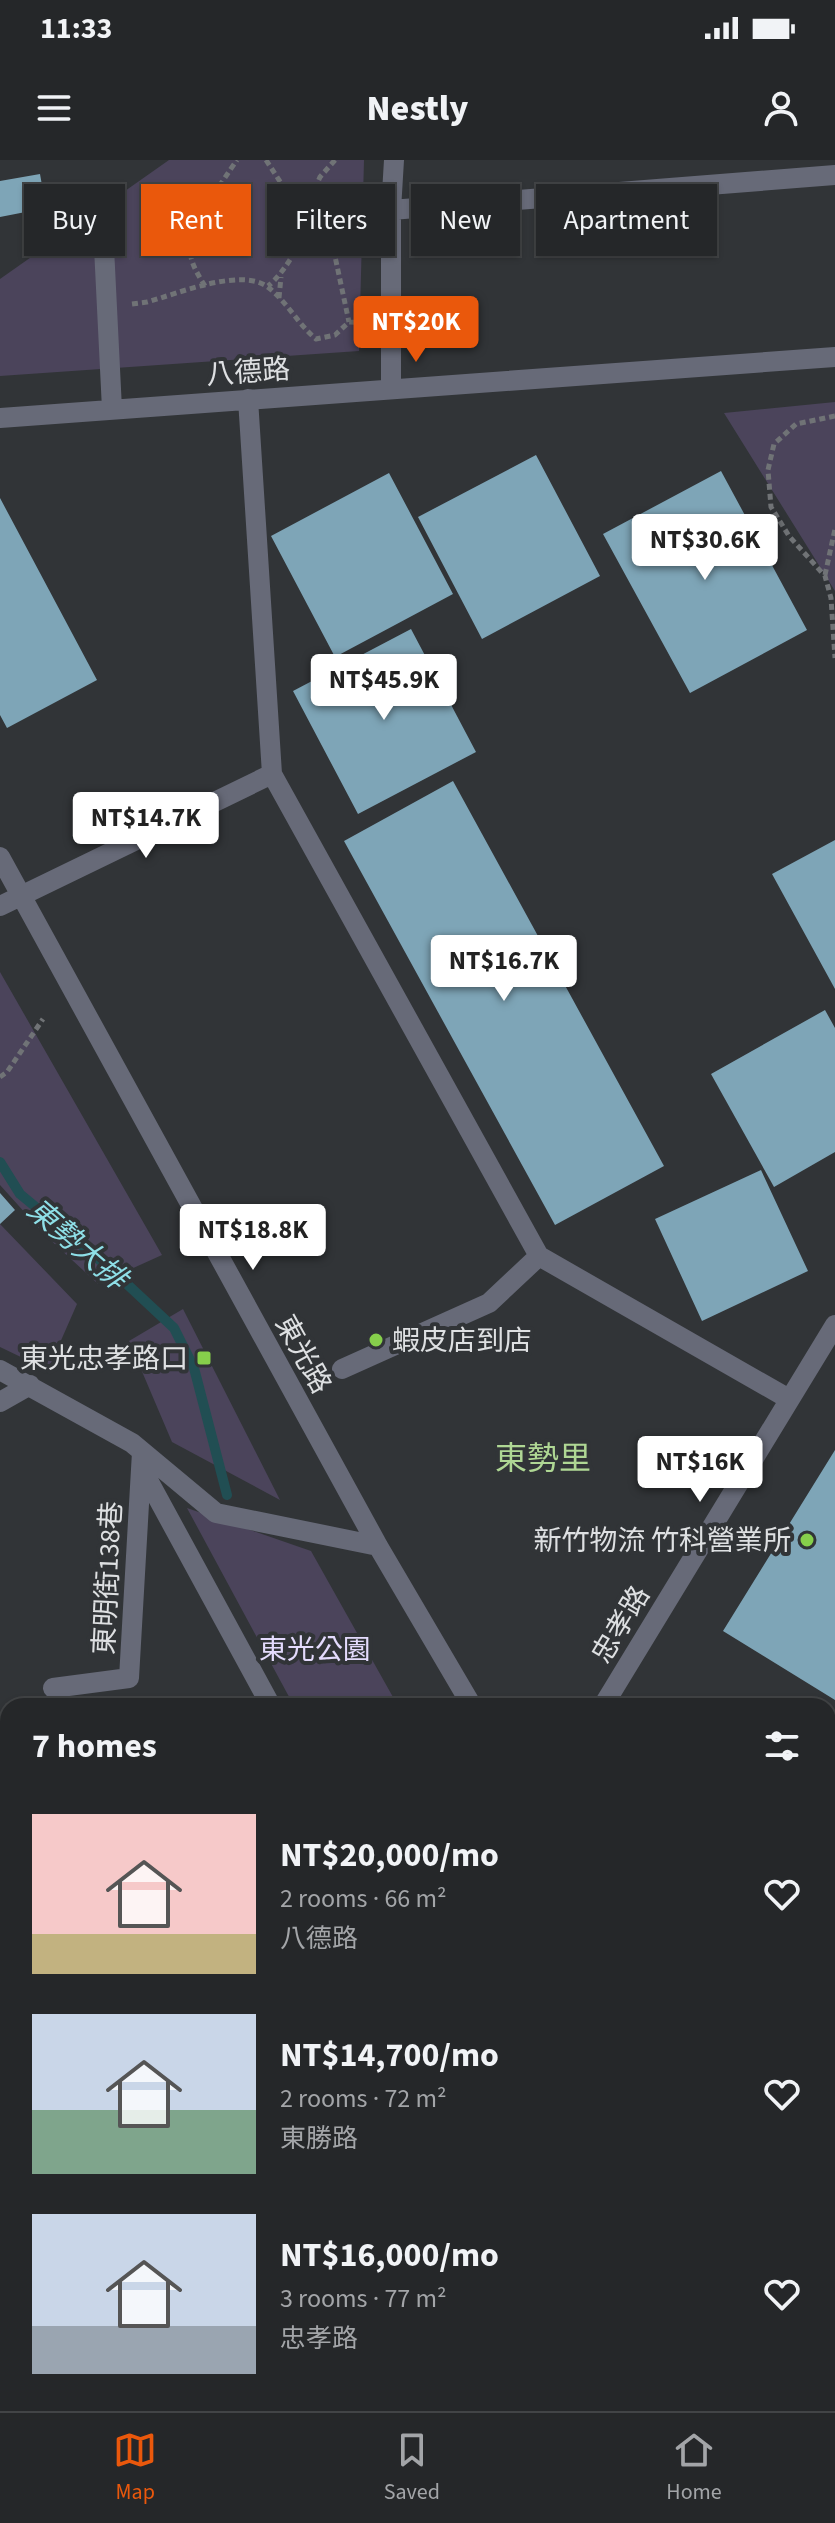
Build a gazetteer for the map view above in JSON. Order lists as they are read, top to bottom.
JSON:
{
  "streets": {
    "street": [
      "八德路",
      "東光路",
      "東明街138巷",
      "忠孝路"
    ]
  },
  "districts": ["東勢里"],
  "water": ["東勢大排"],
  "parks": ["東光公園"],
  "places": {
    "other": ["蝦皮店到店", "新竹物流 竹科營業所"],
    "transit": ["東光忠孝路口"]
  },
  "page": {
    "status": "11:33",
    "header": "Nestly",
    "chip": [
      "Buy",
      "Rent",
      "Filters",
      "New",
      "Apartment"
    ],
    "price": [
      "NT$20K",
      "NT$30.6K",
      "NT$45.9K",
      "NT$14.7K",
      "NT$16.7K",
      "NT$18.8K",
      "NT$16K"
    ],
    "heading": "7 homes",
    "list": [
      {
        "name": "NT$20,000/mo",
        "note": "2 rooms · 66 m² · 八德路"
      },
      {
        "name": "NT$14,700/mo",
        "note": "2 rooms · 72 m² · 東勝路"
      },
      {
        "name": "NT$16,000/mo",
        "note": "3 rooms · 77 m² · 忠孝路"
      }
    ],
    "tabs": ["Map", "Saved", "Home"]
  }
}
